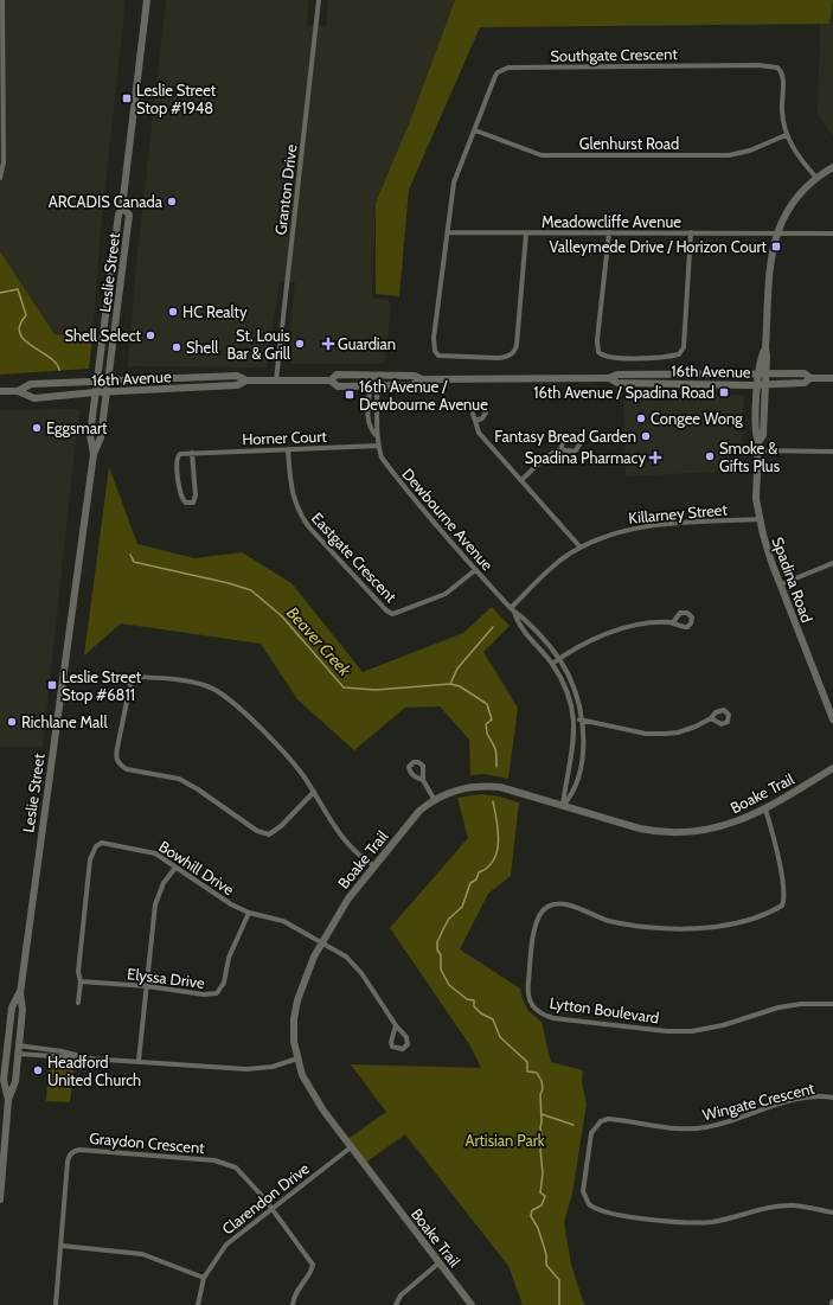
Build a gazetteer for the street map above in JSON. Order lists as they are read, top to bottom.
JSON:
{
  "streets": {
    "main road": [
      "Leslie Street",
      "16th Avenue",
      "Spadina Road",
      "Boake Trail"
    ],
    "street": [
      "Southgate Crescent",
      "Glenhurst Road",
      "Granton Drive",
      "Meadowcliffe Avenue",
      "Horner Court",
      "Killarney Street",
      "Dewbourne Avenue",
      "Eastgate Crescent",
      "Bowhill Drive",
      "Elyssa Drive",
      "Lytton Boulevard",
      "Wingate Crescent",
      "Graydon Crescent",
      "Clarendon Drive"
    ]
  },
  "crossings": [
    ["Southgate Crescent", "Glenhurst Road"],
    ["Southgate Crescent", "Meadowcliffe Avenue"],
    ["Southgate Crescent", "Spadina Road"],
    ["Granton Drive", "16th Avenue"],
    ["Meadowcliffe Avenue", "Spadina Road"],
    ["Leslie Street", "16th Avenue"],
    ["16th Avenue", "Dewbourne Avenue"],
    ["16th Avenue", "Spadina Road"],
    ["Horner Court", "Dewbourne Avenue"],
    ["Horner Court", "Eastgate Crescent"],
    ["Killarney Street", "Dewbourne Avenue"],
    ["Killarney Street", "Spadina Road"],
    ["Dewbourne Avenue", "Eastgate Crescent"],
    ["Dewbourne Avenue", "Boake Trail"],
    ["Boake Trail", "Bowhill Drive"],
    ["Boake Trail", "Lytton Boulevard"],
    ["Boake Trail", "Clarendon Drive"],
    ["Bowhill Drive", "Elyssa Drive"],
    ["Graydon Crescent", "Clarendon Drive"]
  ],
  "water": ["Beaver Creek"],
  "parks": ["Artisian Park"],
  "places": {
    "transit": [
      "Leslie Street Stop #1948",
      "Valleymede Drive / Horizon Court",
      "16th Avenue / Spadina Road",
      "16th Avenue / Dewbourne Avenue",
      "Leslie Street Stop #6811"
    ],
    "other": [
      "ARCADIS Canada",
      "HC Realty",
      "Shell Select",
      "St. Louis Bar & Grill",
      "Shell",
      "Congee Wong",
      "Eggsmart",
      "Fantasy Bread Garden",
      "Smoke & Gifts Plus",
      "Richlane Mall",
      "Headford United Church"
    ],
    "health": ["Guardian", "Spadina Pharmacy"]
  }
}
